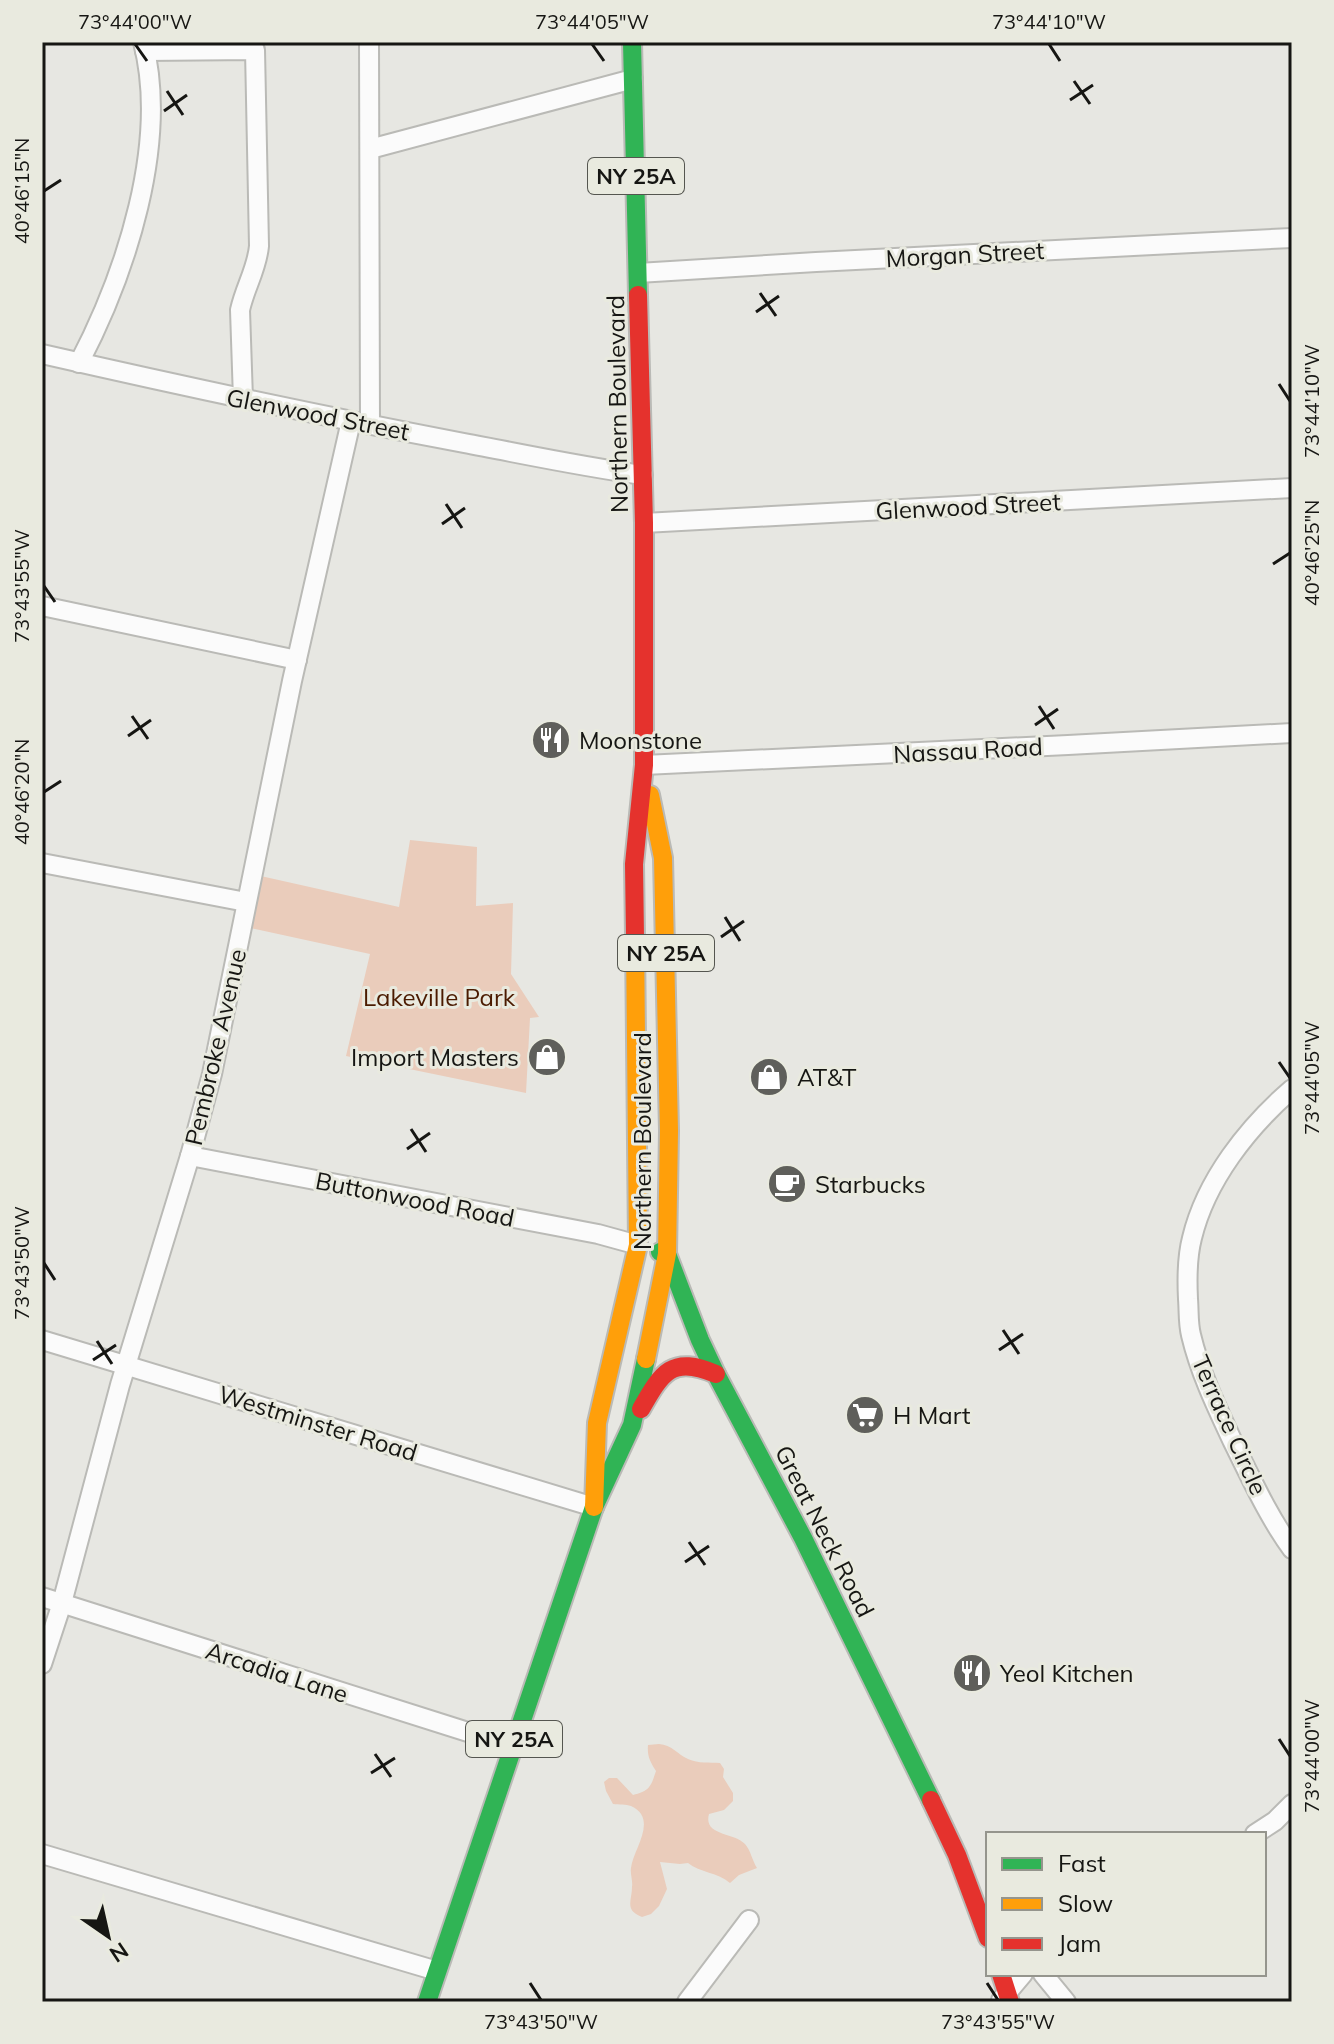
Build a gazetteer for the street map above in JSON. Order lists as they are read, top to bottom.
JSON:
{
  "streets": {
    "main road": ["NY 25A", "Northern Boulevard", "Great Neck Road"],
    "street": [
      "Morgan Street",
      "Glenwood Street",
      "Nassau Road",
      "Pembroke Avenue",
      "Buttonwood Road",
      "Westminster Road",
      "Terrace Circle",
      "Arcadia Lane"
    ]
  },
  "crossings": [
    ["Morgan Street", "Northern Boulevard"],
    ["Northern Boulevard", "Glenwood Street"],
    ["Northern Boulevard", "Nassau Road"],
    ["Northern Boulevard", "Buttonwood Road"],
    ["Northern Boulevard", "Westminster Road"],
    ["Northern Boulevard", "Great Neck Road"],
    ["Northern Boulevard", "Arcadia Lane"],
    ["Glenwood Street", "Pembroke Avenue"],
    ["Pembroke Avenue", "Buttonwood Road"],
    ["Pembroke Avenue", "Westminster Road"],
    ["Pembroke Avenue", "Arcadia Lane"]
  ],
  "parks": ["Lakeville Park"],
  "places": {
    "restaurant": ["Moonstone", "Yeol Kitchen"],
    "shop": ["Import Masters", "AT&T"],
    "cafe": ["Starbucks"],
    "supermarket": ["H Mart"]
  },
  "legend": ["Fast", "Slow", "Jam"],
  "north": "bottom right",
  "coordinates": [
    "73°44'00\"W",
    "73°44'05\"W",
    "73°44'10\"W",
    "40°46'15\"N",
    "40°46'25\"N",
    "73°43'55\"W",
    "40°46'20\"N",
    "73°43'50\"W"
  ]
}
